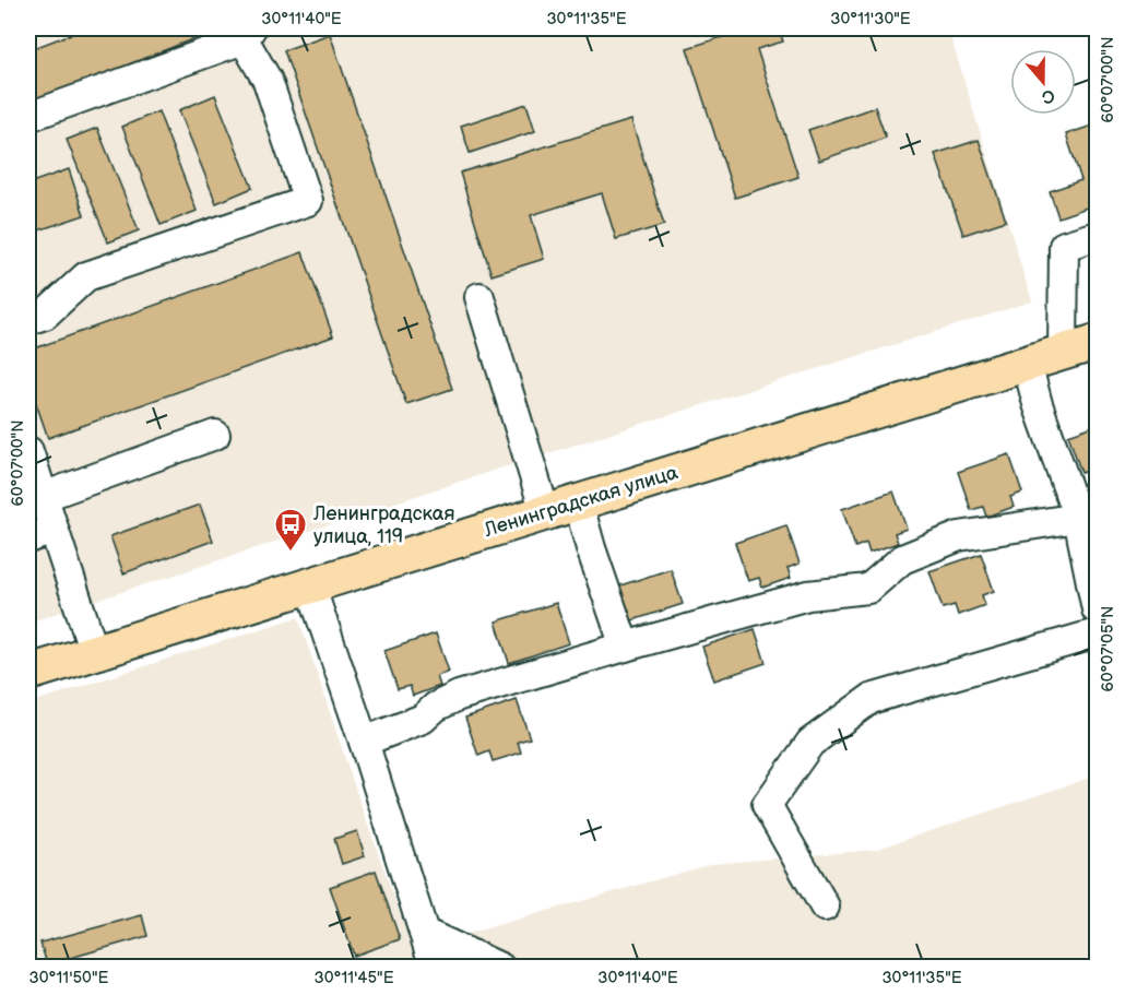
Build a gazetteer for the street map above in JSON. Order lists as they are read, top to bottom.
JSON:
{
  "streets": {
    "main road": ["Ленинградская улица"]
  },
  "places": {
    "bus stop": ["Ленинградская улица, 119"]
  },
  "north": "bottom",
  "coordinates": [
    "30°11'40\"E",
    "30°11'35\"E",
    "30°11'30\"E",
    "60°07'00\"N",
    "60°07'05\"N",
    "30°11'50\"E",
    "30°11'45\"E"
  ]
}
